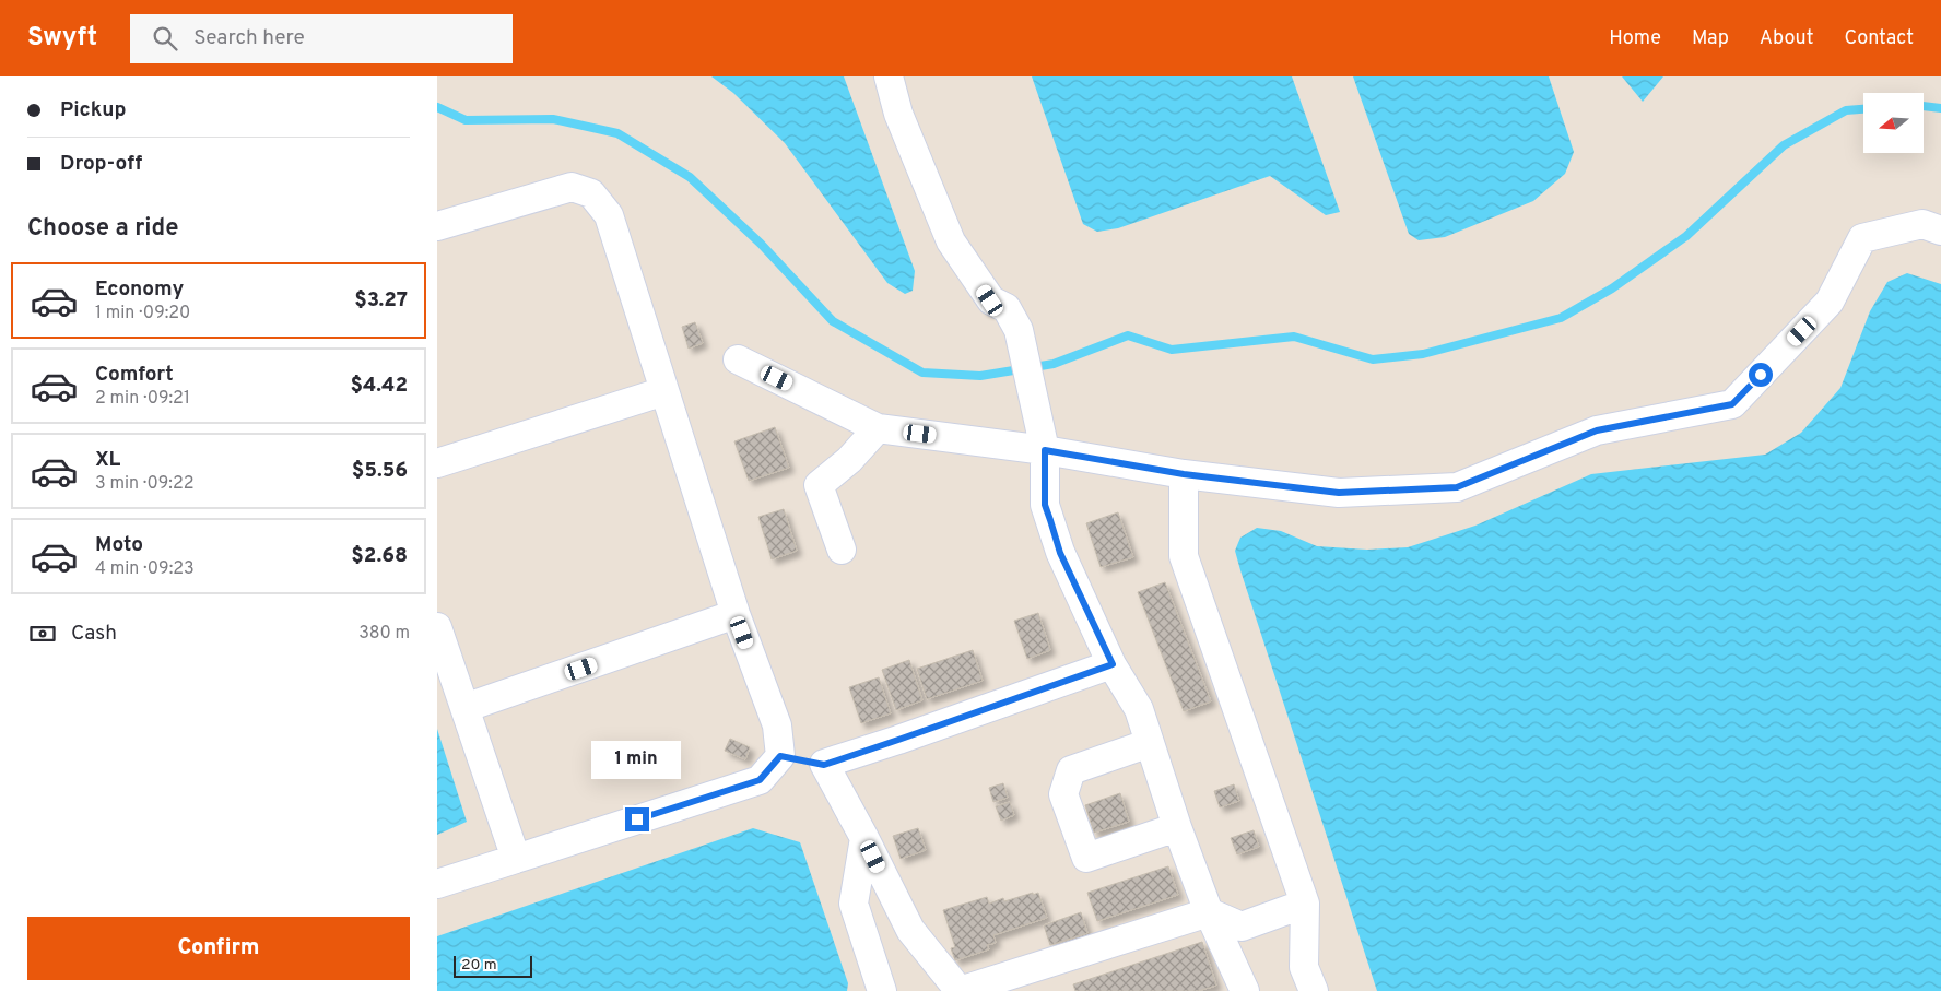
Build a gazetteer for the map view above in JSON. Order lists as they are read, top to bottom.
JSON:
{
  "scale_bar": "20 m",
  "north": "left",
  "page": {
    "header": "Swyft",
    "search": "Search here",
    "nav": [
      "Home",
      "Map",
      "About",
      "Contact"
    ],
    "banner": ["Pickup", "Drop-off"],
    "heading": "Choose a ride",
    "list": [
      {
        "name": "Economy",
        "note": "1 min · 09:20",
        "value": "$3.27"
      },
      {
        "name": "Comfort",
        "note": "2 min · 09:21",
        "value": "$4.42"
      },
      {
        "name": "XL",
        "note": "3 min · 09:22",
        "value": "$5.56"
      },
      {
        "name": "Moto",
        "note": "4 min · 09:23",
        "value": "$2.68"
      }
    ],
    "pay": ["Cash", "380 m"],
    "bubble": "1 min",
    "buttons": "Confirm",
    "scale": "20 m"
  }
}
